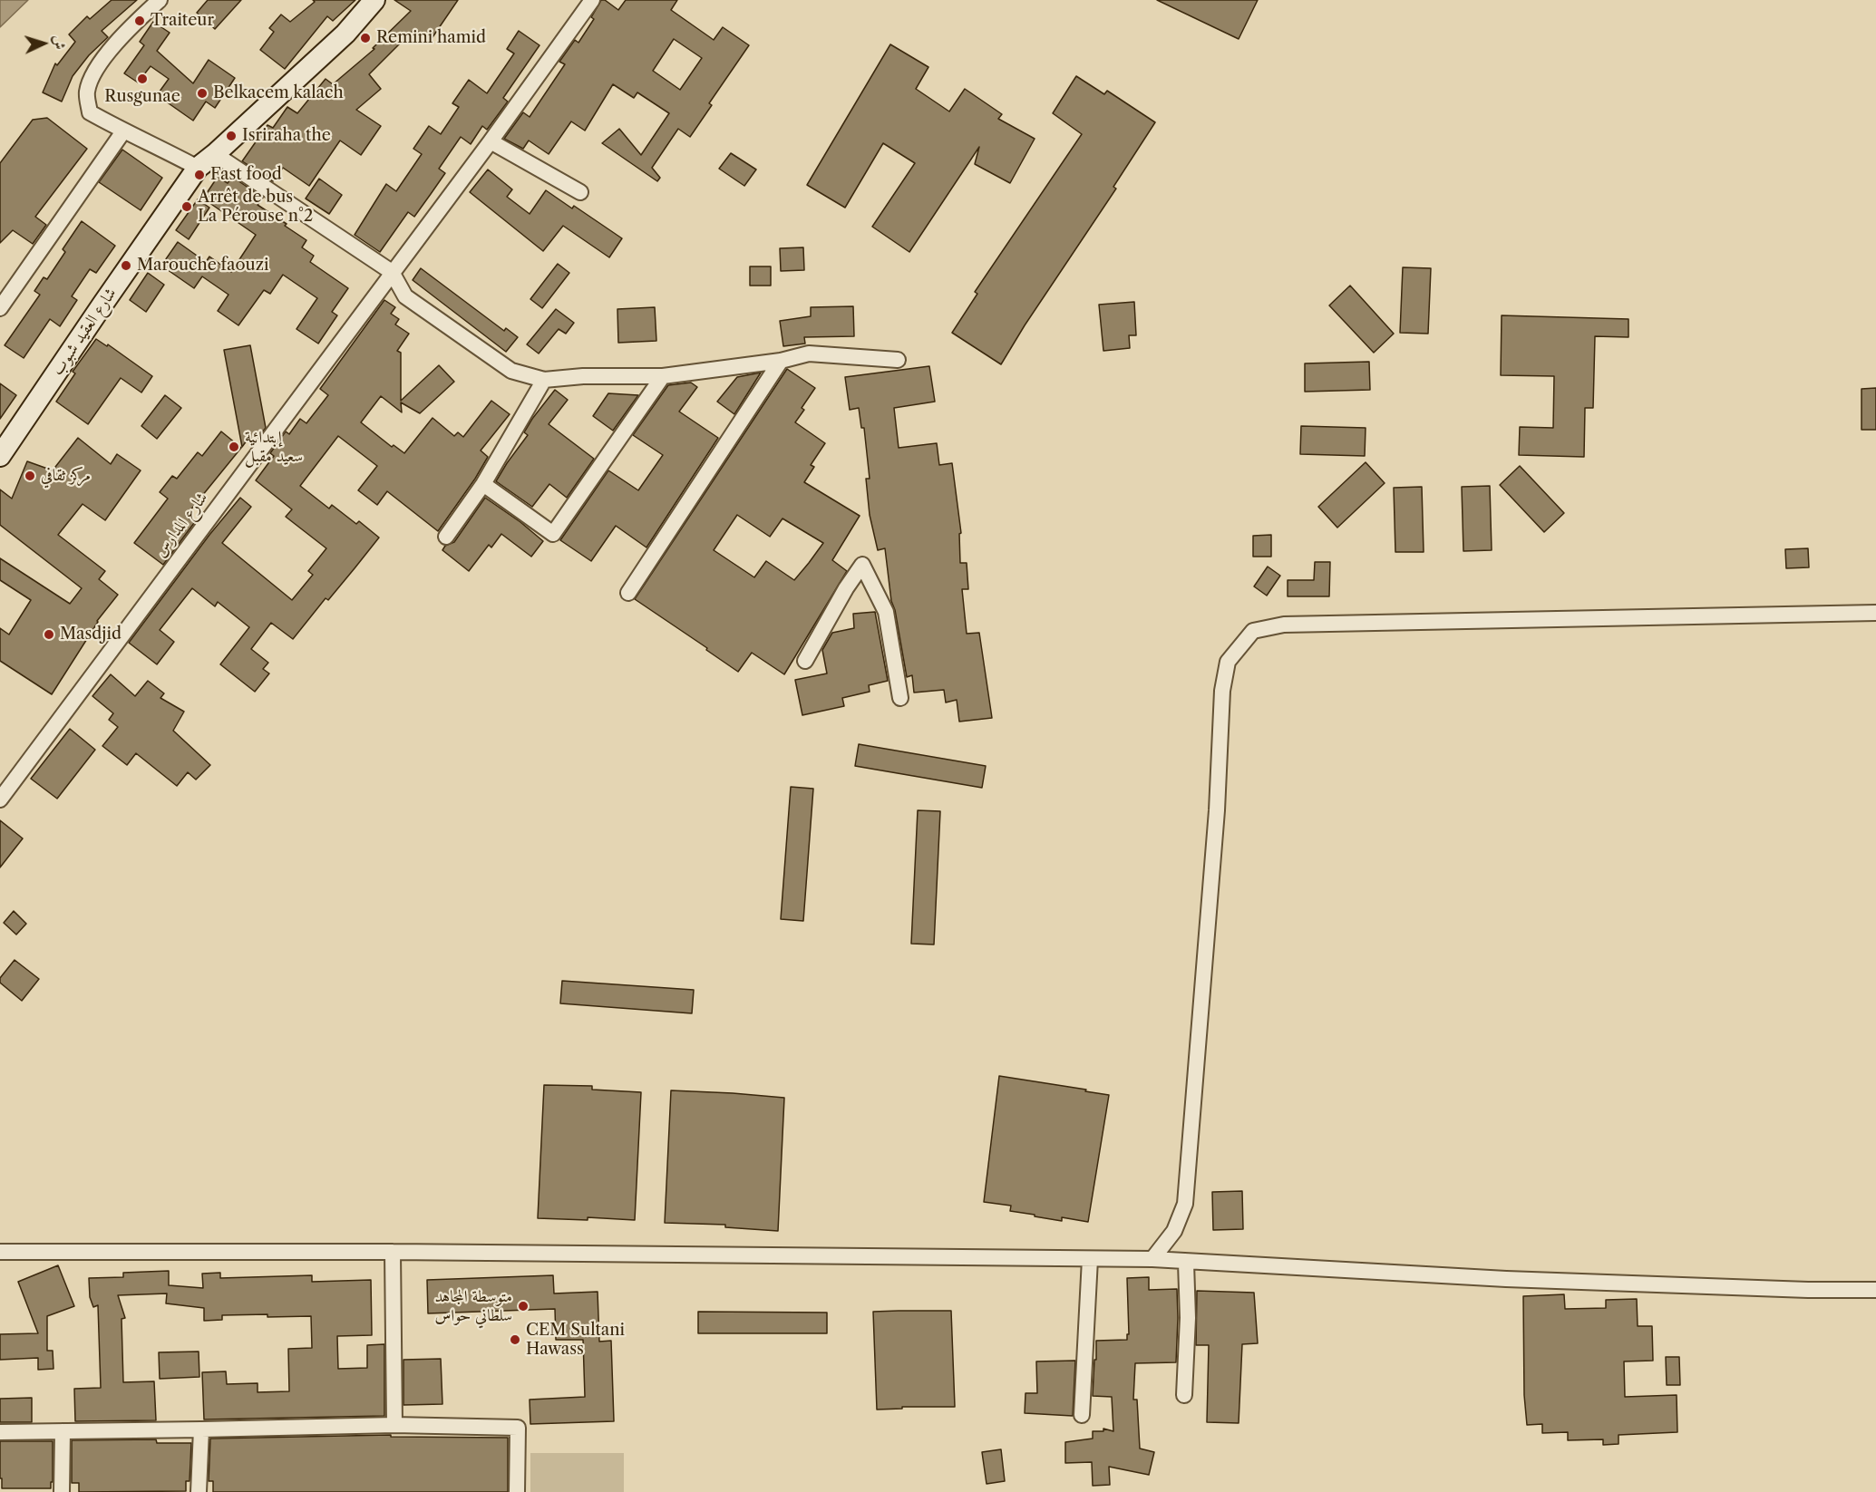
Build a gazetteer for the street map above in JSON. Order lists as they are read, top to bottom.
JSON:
{
  "streets": {
    "main road": ["شارع العقيد شبوب"],
    "street": ["شارع المدارس"]
  },
  "places": [
    "Traiteur",
    "Remini hamid",
    "Rusgunae",
    "Belkacem kalach",
    "Isriraha the",
    "Fast food",
    "Arrêt de bus La Pérouse n°2",
    "Marouche faouzi",
    "إبتدائية سعيد مقبل",
    "مركز ثقافي",
    "Masdjid",
    "متوسطة المجاهد سلطاني حواس",
    "CEM Sultani Hawass"
  ],
  "north": "right"
}
